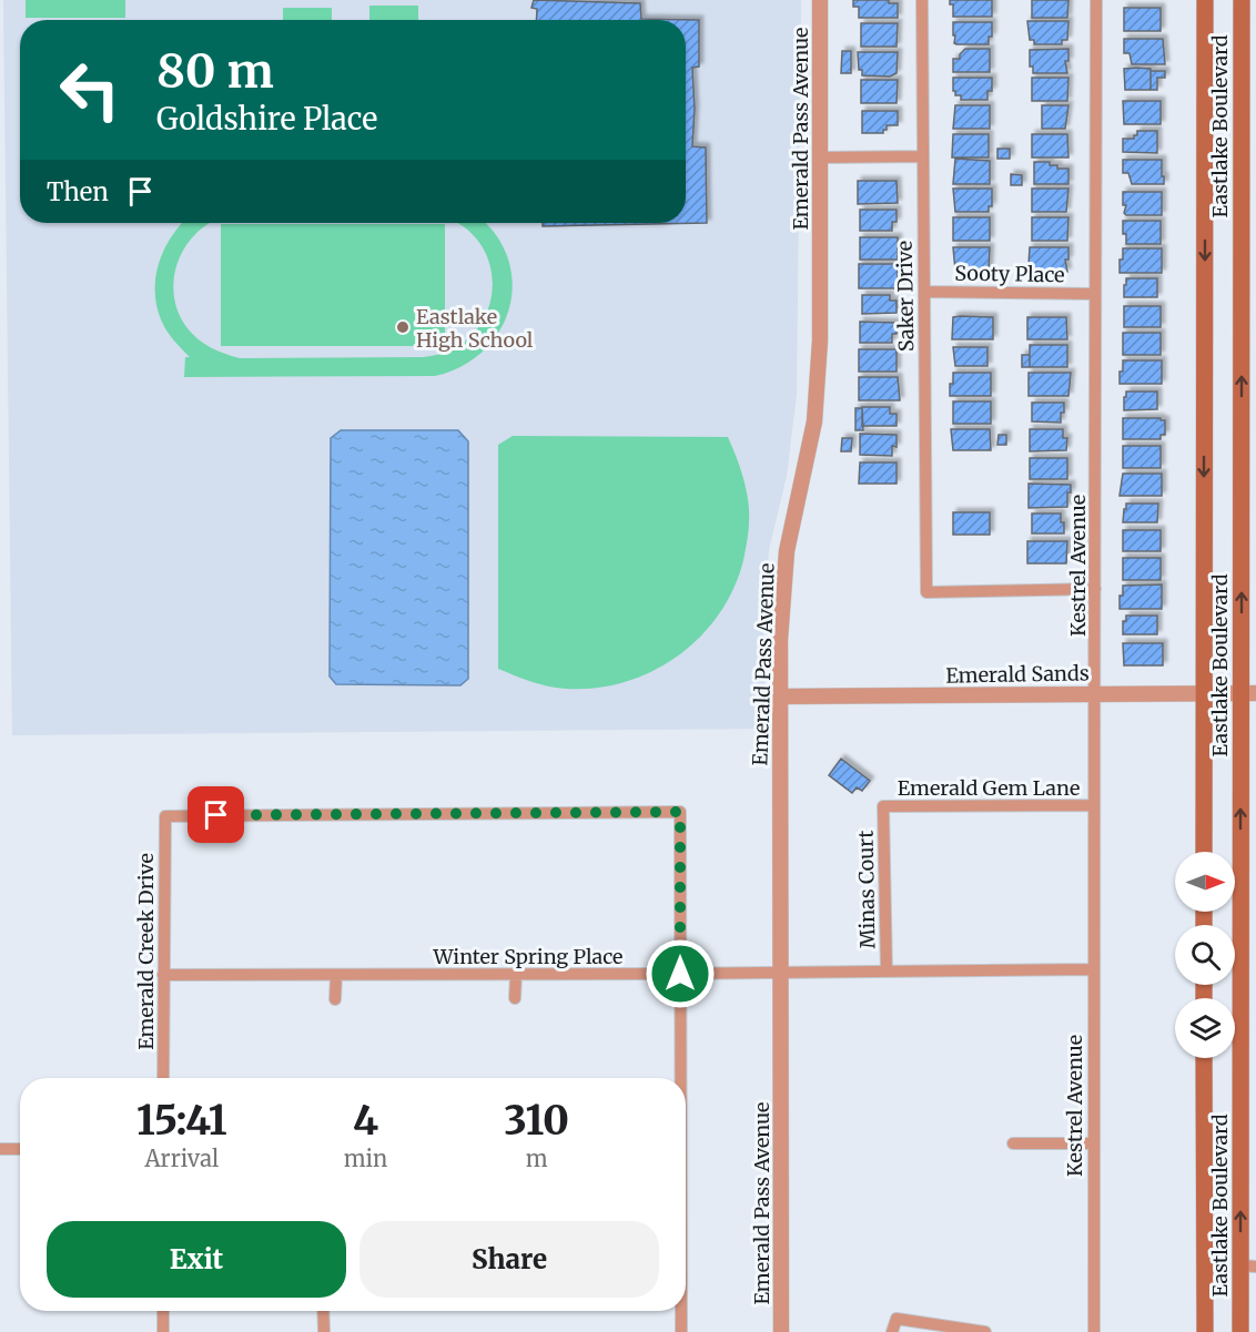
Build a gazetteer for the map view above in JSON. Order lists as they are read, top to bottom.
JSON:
{
  "streets": {
    "main road": ["Eastlake Boulevard"],
    "street": [
      "Emerald Pass Avenue",
      "Sooty Place",
      "Saker Drive",
      "Kestrel Avenue",
      "Emerald Sands",
      "Emerald Gem Lane",
      "Minas Court",
      "Emerald Creek Drive",
      "Winter Spring Place"
    ]
  },
  "crossings": [
    ["Eastlake Boulevard", "Emerald Sands"],
    ["Emerald Pass Avenue", "Emerald Sands"],
    ["Emerald Pass Avenue", "Winter Spring Place"],
    ["Sooty Place", "Saker Drive"],
    ["Sooty Place", "Kestrel Avenue"],
    ["Saker Drive", "Kestrel Avenue"],
    ["Kestrel Avenue", "Emerald Sands"],
    ["Kestrel Avenue", "Emerald Gem Lane"],
    ["Kestrel Avenue", "Winter Spring Place"],
    ["Emerald Gem Lane", "Minas Court"],
    ["Minas Court", "Winter Spring Place"],
    ["Emerald Creek Drive", "Winter Spring Place"]
  ],
  "places": ["Eastlake High School"],
  "north": "right",
  "page": {
    "turn": ["80 m", "Goldshire Place"],
    "then": "Then",
    "eta": [
      "15:41",
      "Arrival",
      "4",
      "min",
      "310",
      "m"
    ],
    "buttons": ["Exit", "Share"]
  }
}
